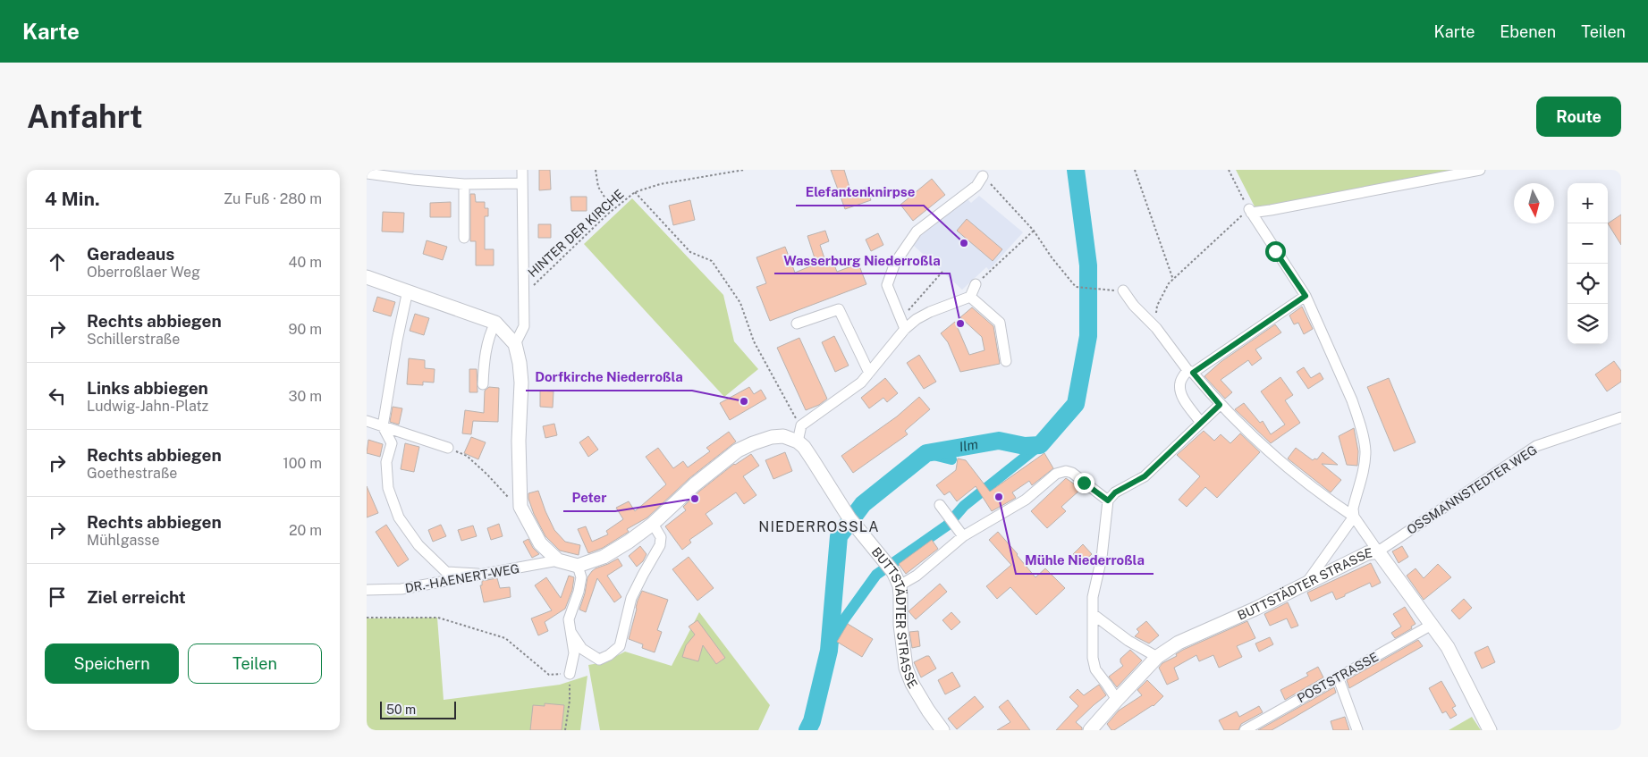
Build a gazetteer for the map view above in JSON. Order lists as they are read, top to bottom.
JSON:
{
  "streets": {
    "main road": ["BUTTSTÄDTER STRASSE"],
    "street": ["OSSMANNSTEDTER WEG", "DR.-HAENERT-WEG", "POSTSTRASSE"],
    "path": ["HINTER DER KIRCHE"]
  },
  "crossings": [
    ["OSSMANNSTEDTER WEG", "BUTTSTÄDTER STRASSE"],
    ["BUTTSTÄDTER STRASSE", "POSTSTRASSE"]
  ],
  "districts": ["NIEDERROSSLA"],
  "water": ["Ilm"],
  "places": [
    "Elefantenknirpse",
    "Wasserburg Niederroßla",
    "Dorfkirche Niederroßla",
    "Mühle Niederroßla",
    "Peter"
  ],
  "scale_bar": "50 m",
  "north": "bottom",
  "page": {
    "header": "Karte",
    "nav": ["Karte", "Ebenen", "Teilen"],
    "buttons": [
      "Route",
      ["Speichern", "Teilen"]
    ],
    "title": "Anfahrt",
    "heading": ["4 Min.", "Zu Fuß · 280 m"],
    "map_buttons": ["+", "−"],
    "list": [
      ["Geradeaus", "Oberroßlaer Weg", "40 m"],
      ["Rechts abbiegen", "Schillerstraße", "90 m"],
      ["Links abbiegen", "Ludwig-Jahn-Platz", "30 m"],
      ["Rechts abbiegen", "Goethestraße", "100 m"],
      ["Rechts abbiegen", "Mühlgasse", "20 m"],
      "Ziel erreicht"
    ],
    "scale": "50 m"
  }
}
